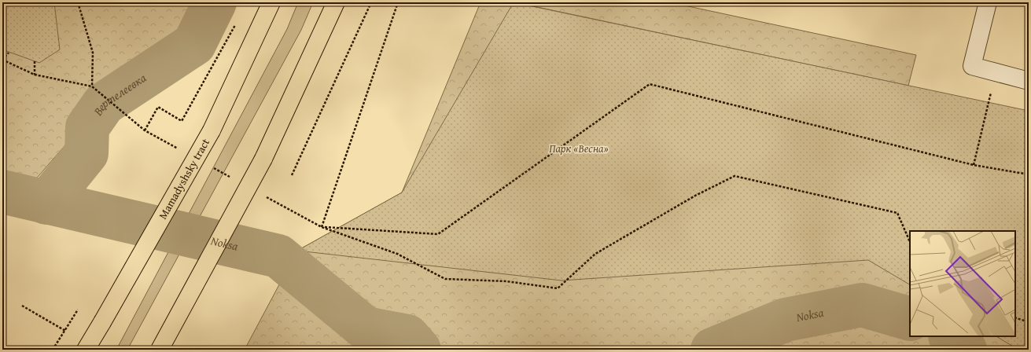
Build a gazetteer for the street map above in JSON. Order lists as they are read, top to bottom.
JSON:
{
  "streets": {
    "main road": ["Mamadyshsky tract"]
  },
  "water": ["Вертелеевка", "Noksa"],
  "parks": ["Парк «Весна»"]
}
